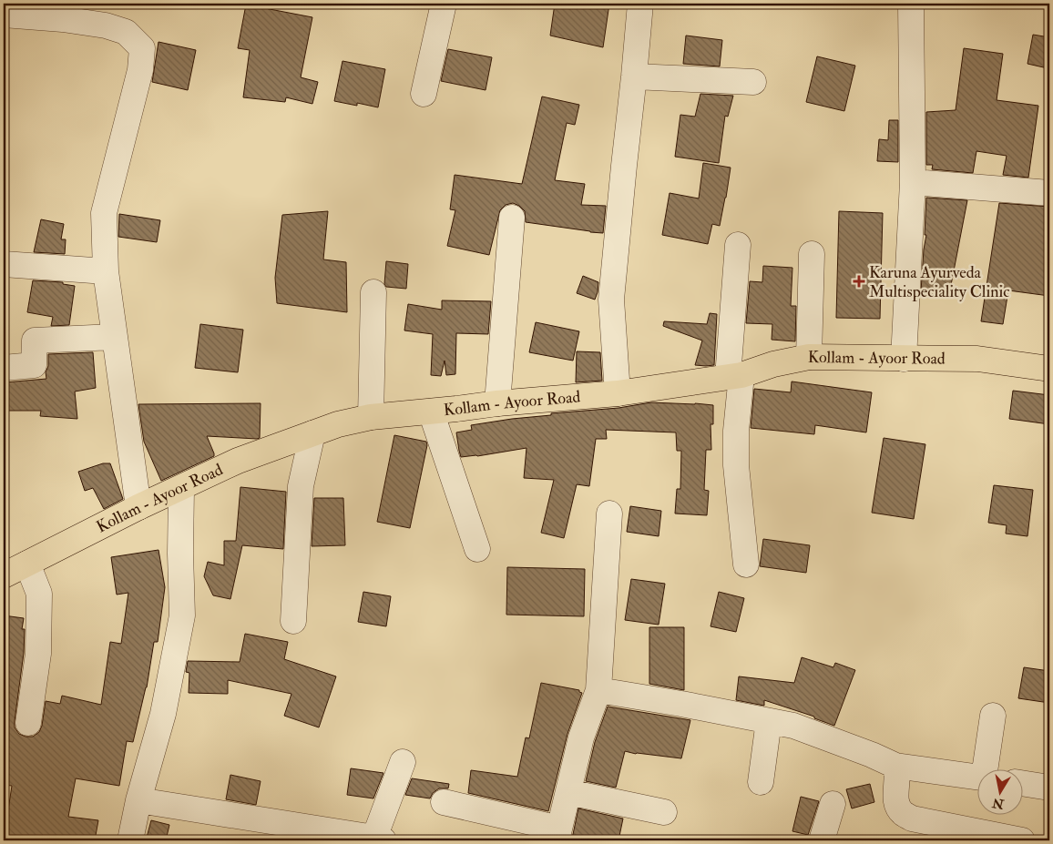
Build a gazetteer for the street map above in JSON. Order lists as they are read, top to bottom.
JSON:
{
  "streets": {
    "main road": ["Kollam - Ayoor Road"]
  },
  "places": {
    "health": ["Karuna Ayurveda Multispeciality Clinic"]
  },
  "north": "bottom"
}
